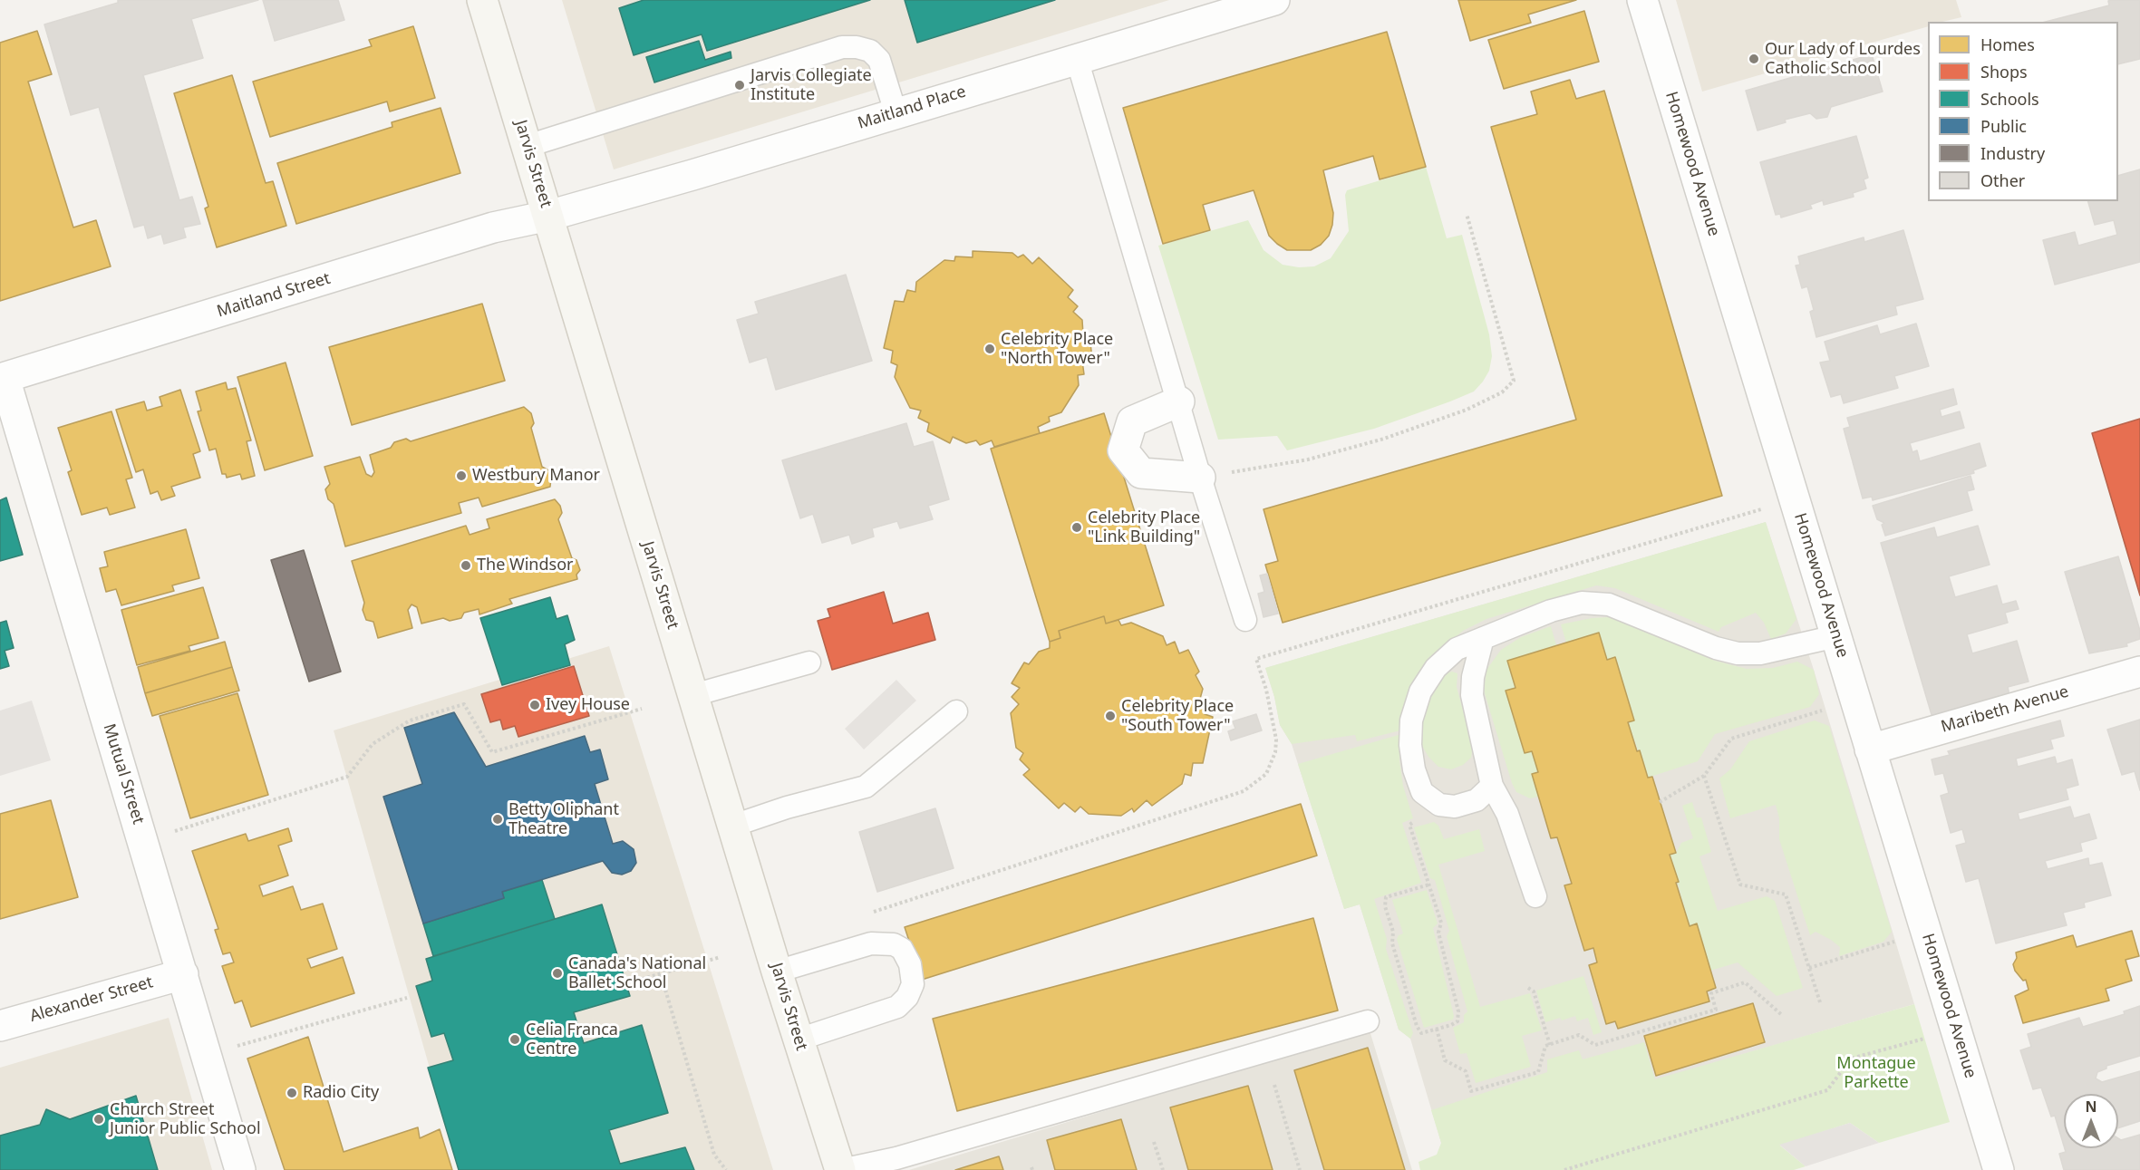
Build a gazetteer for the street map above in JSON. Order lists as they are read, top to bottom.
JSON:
{
  "streets": {
    "main road": ["Jarvis Street"],
    "street": [
      "Maitland Place",
      "Homewood Avenue",
      "Maitland Street",
      "Maribeth Avenue",
      "Mutual Street",
      "Alexander Street"
    ]
  },
  "crossings": [
    ["Maitland Place", "Jarvis Street"],
    ["Maitland Place", "Maitland Street"],
    ["Jarvis Street", "Maitland Street"],
    ["Homewood Avenue", "Maribeth Avenue"],
    ["Maitland Street", "Mutual Street"],
    ["Mutual Street", "Alexander Street"]
  ],
  "parks": ["Montague Parkette"],
  "places": [
    "Our Lady of Lourdes Catholic School",
    "Jarvis Collegiate Institute",
    "Celebrity Place \"North Tower\"",
    "Westbury Manor",
    "Celebrity Place \"Link Building\"",
    "The Windsor",
    "Ivey House",
    "Celebrity Place \"South Tower\"",
    "Betty Oliphant Theatre",
    "Canada's National Ballet School",
    "Celia Franca Centre",
    "Radio City",
    "Church Street Junior Public School"
  ],
  "legend": [
    "Homes",
    "Shops",
    "Schools",
    "Public",
    "Industry",
    "Other"
  ],
  "north": "top"
}
